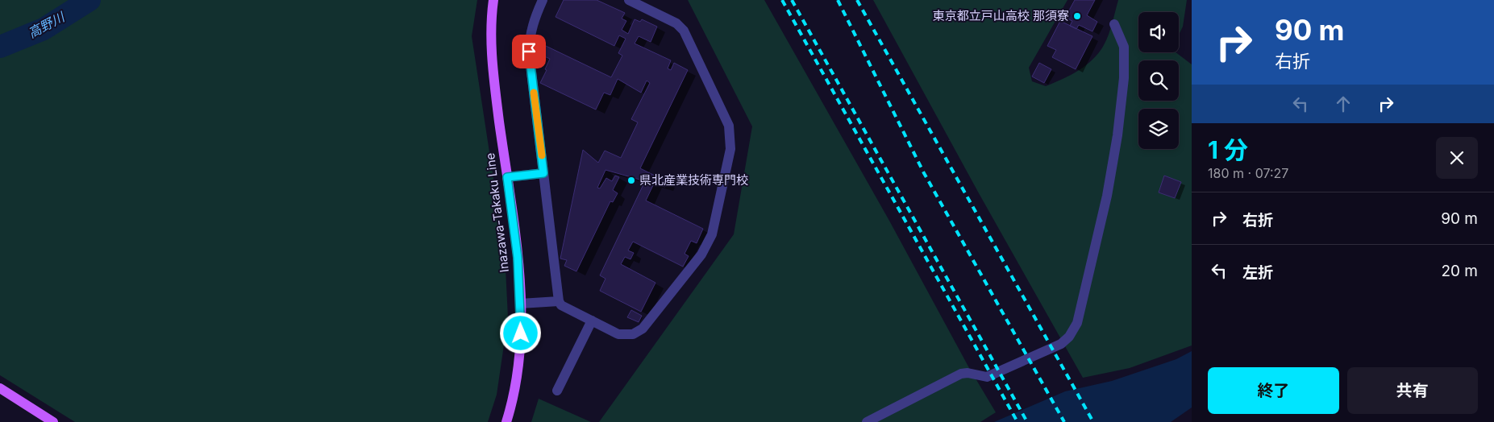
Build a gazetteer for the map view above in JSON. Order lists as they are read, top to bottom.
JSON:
{
  "streets": {
    "main road": ["Inazawa-Takaku Line"]
  },
  "water": ["高野川"],
  "places": ["東京都立戸山高校 那須寮", "県北産業技術専門校"],
  "page": {
    "turn": ["90 m", "右折"],
    "heading": ["1 分", "180 m · 07:27"],
    "list": [
      {
        "name": "右折",
        "value": "90 m"
      },
      {
        "name": "左折",
        "value": "20 m"
      }
    ],
    "buttons": ["終了", "共有"]
  }
}
